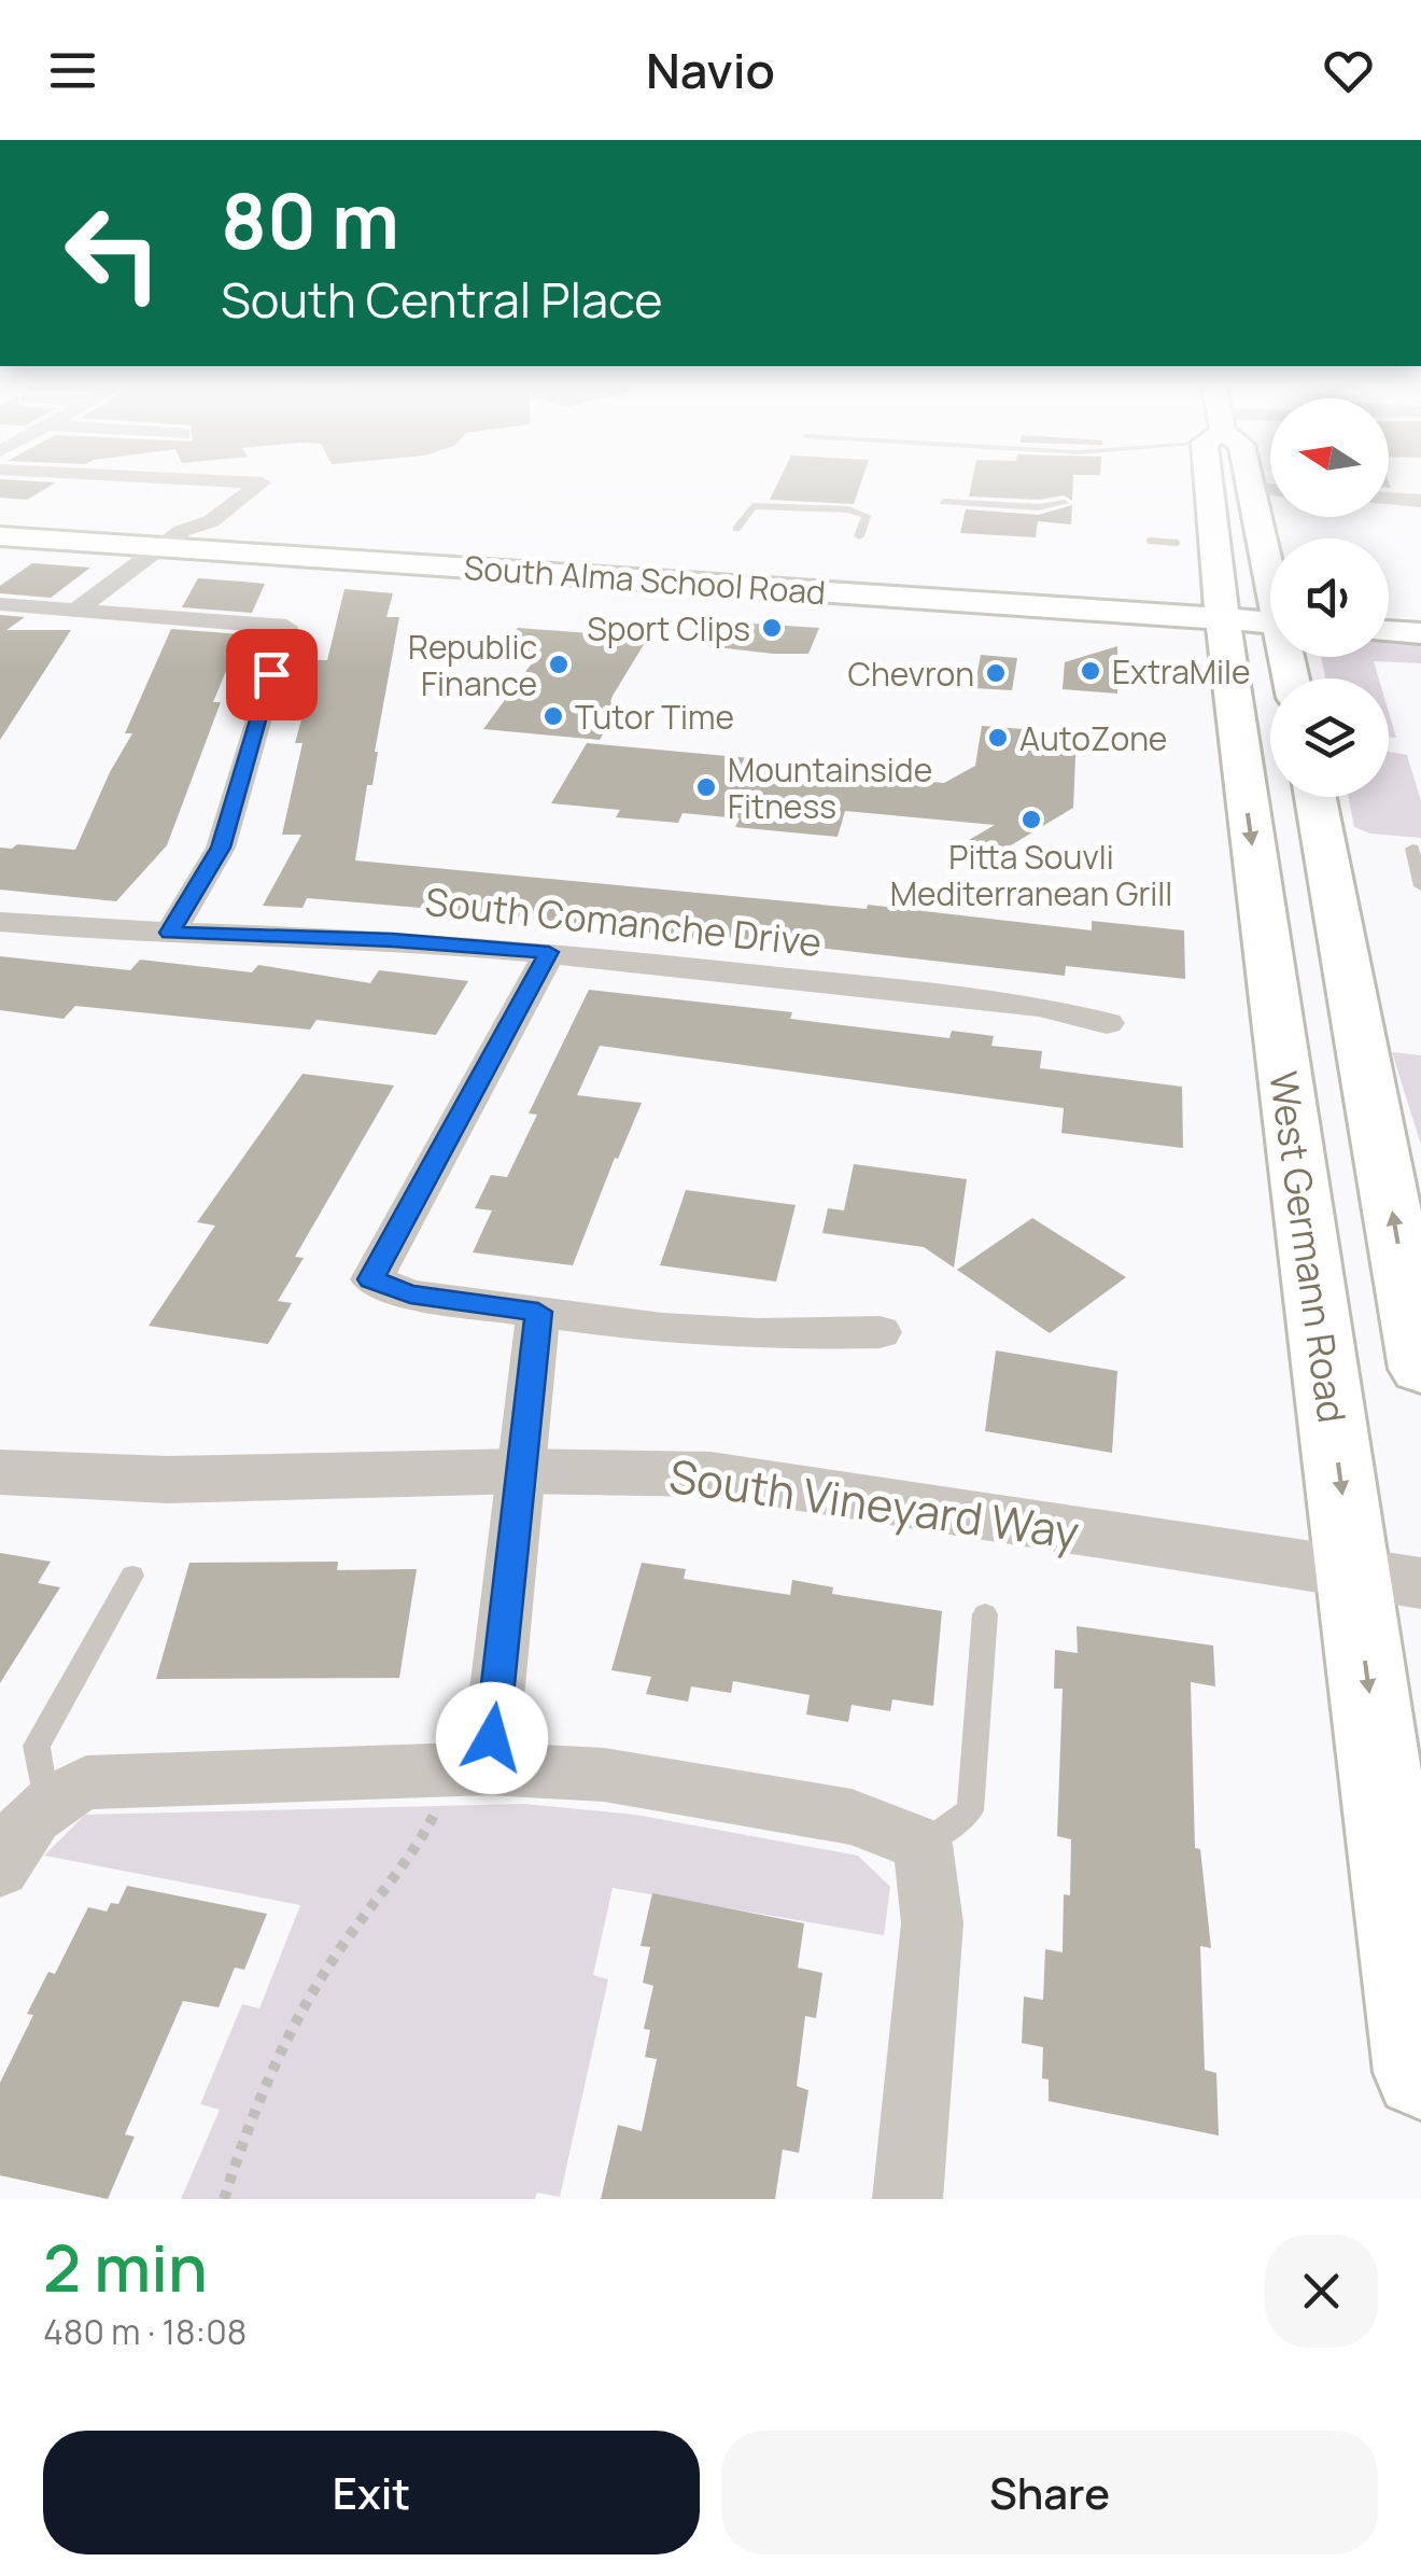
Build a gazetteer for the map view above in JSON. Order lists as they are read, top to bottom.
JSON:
{
  "streets": {
    "main road": ["South Alma School Road", "West Germann Road"],
    "street": ["South Comanche Drive", "South Vineyard Way"]
  },
  "crossings": [
    ["South Alma School Road", "West Germann Road"],
    ["West Germann Road", "South Vineyard Way"]
  ],
  "places": [
    "Sport Clips",
    "Republic Finance",
    "ExtraMile",
    "Chevron",
    "Tutor Time",
    "AutoZone",
    "Mountainside Fitness",
    "Pitta Souvli Mediterranean Grill"
  ],
  "north": "left",
  "page": {
    "header": "Navio",
    "turn": ["80 m", "South Central Place"],
    "heading": ["2 min", "480 m · 18:08"],
    "buttons": ["Exit", "Share"]
  }
}
